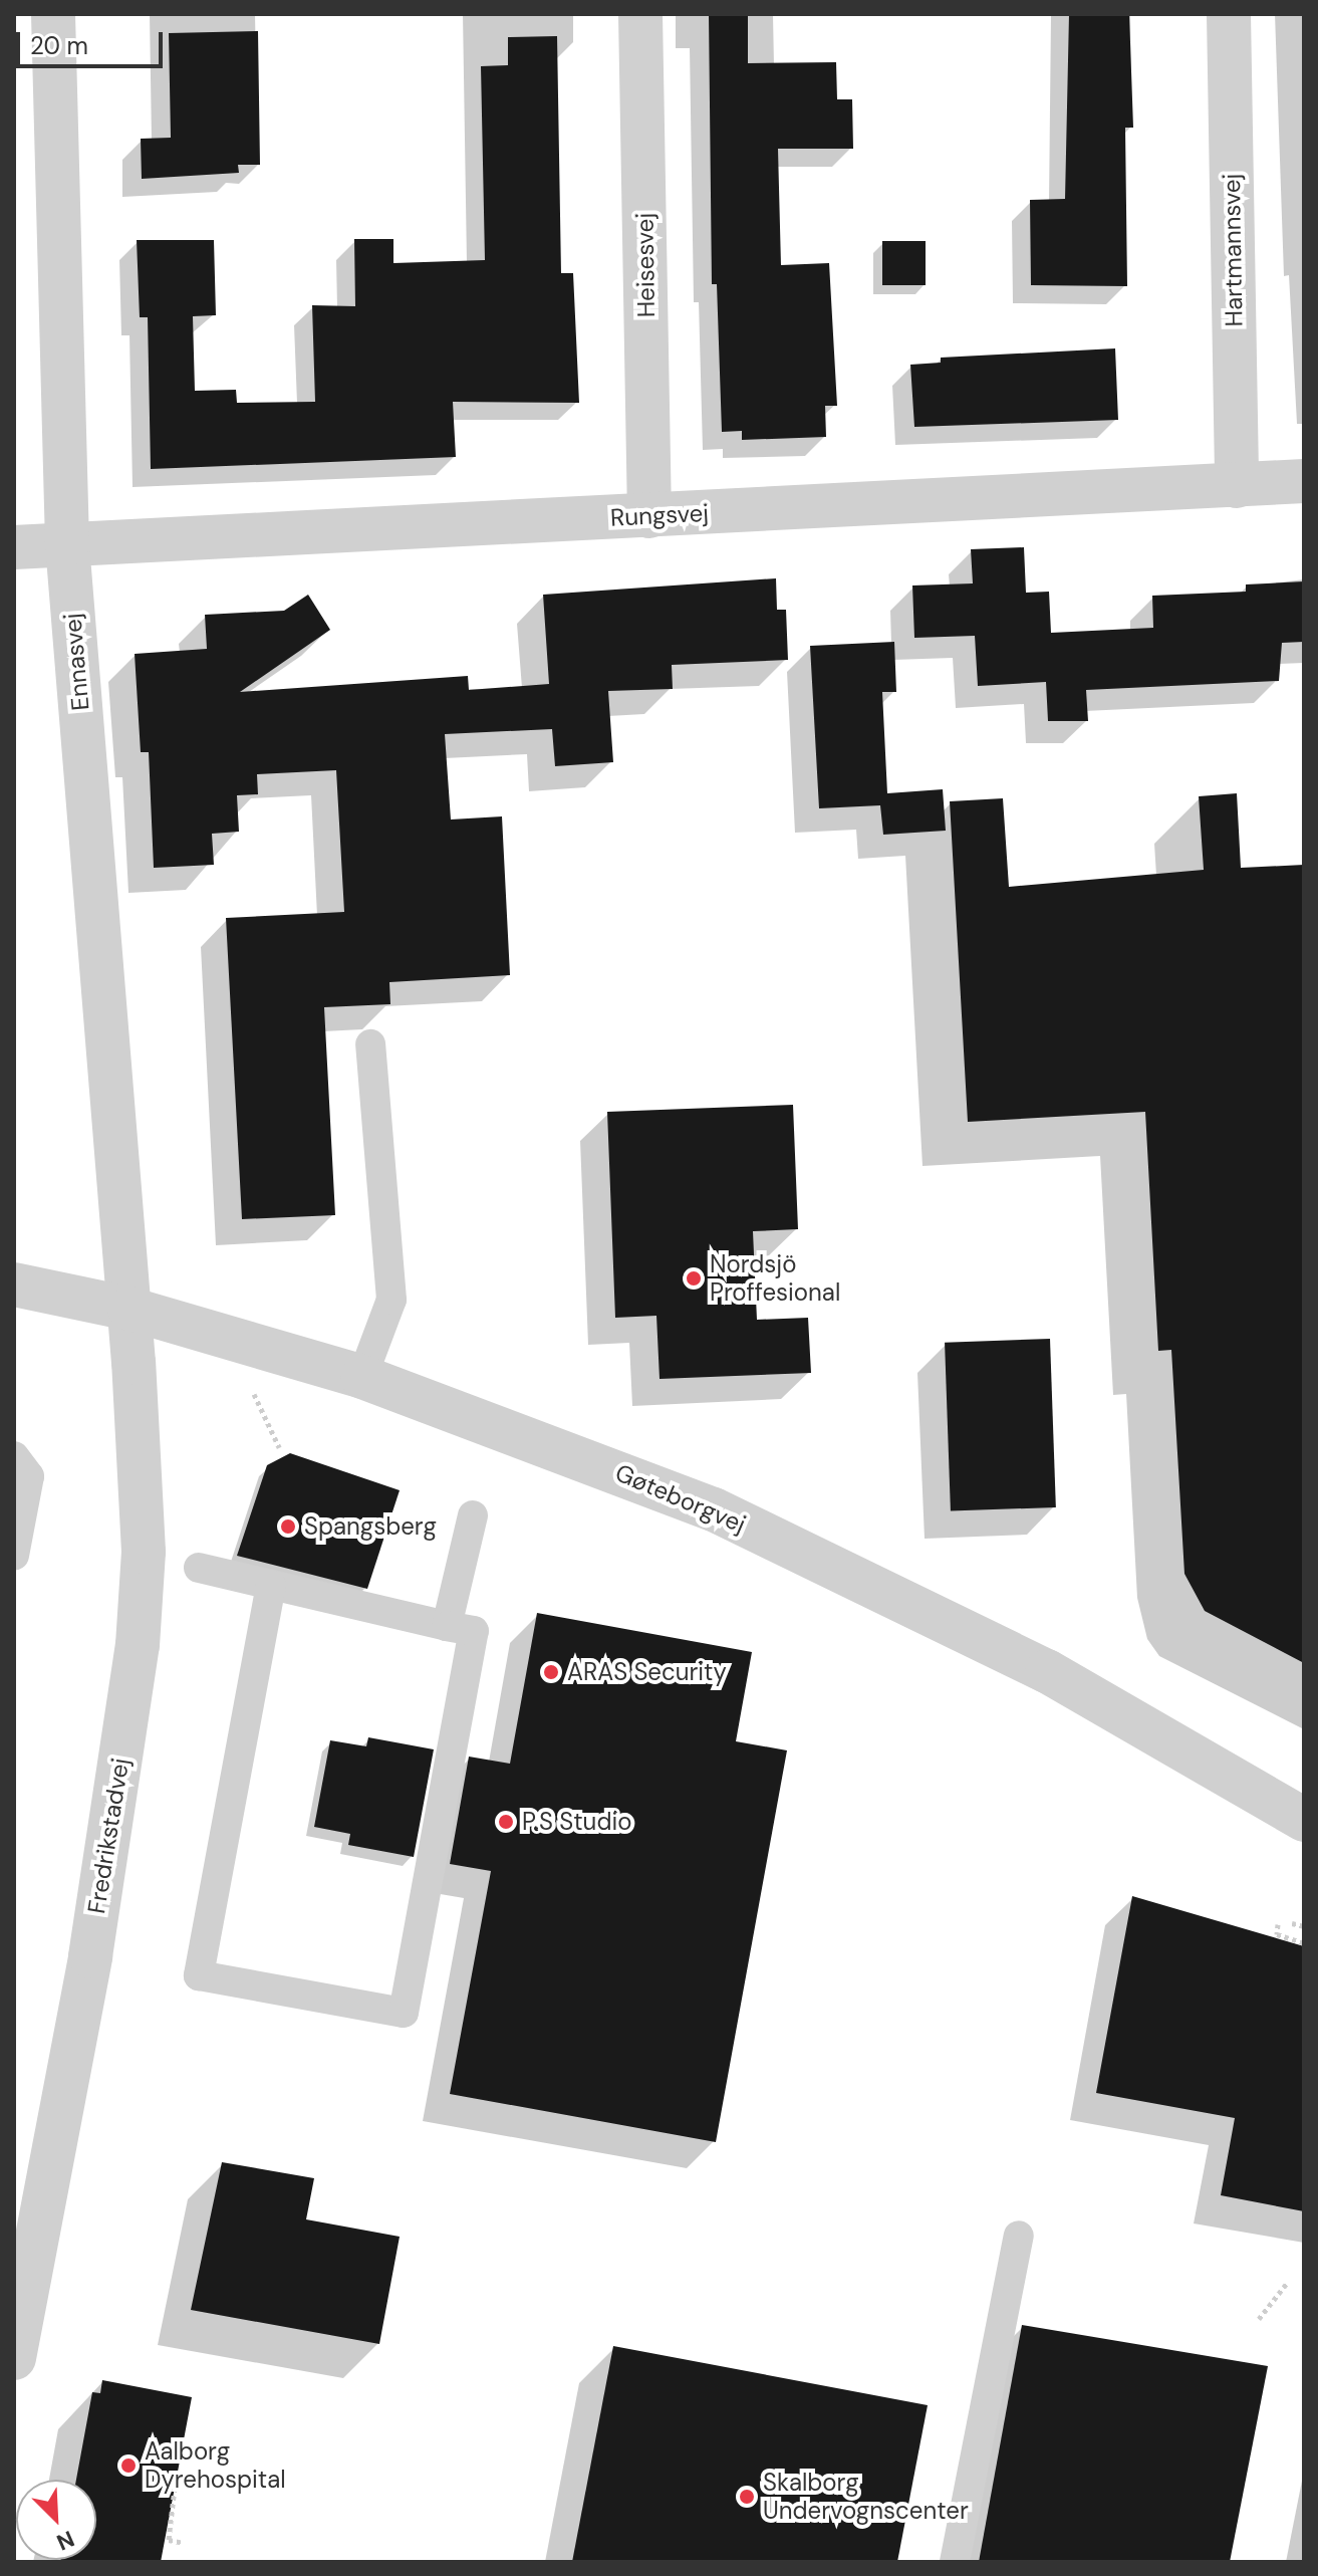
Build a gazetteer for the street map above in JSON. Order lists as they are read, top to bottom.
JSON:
{
  "streets": {
    "street": [
      "Hartmannsvej",
      "Heisesvej",
      "Rungsvej",
      "Ennasvej",
      "Gøteborgvej",
      "Fredrikstadvej"
    ]
  },
  "crossings": [
    ["Hartmannsvej", "Rungsvej"],
    ["Heisesvej", "Rungsvej"],
    ["Rungsvej", "Ennasvej"],
    ["Ennasvej", "Gøteborgvej"],
    ["Ennasvej", "Fredrikstadvej"],
    ["Gøteborgvej", "Fredrikstadvej"]
  ],
  "places": [
    "Nordsjö Proffesional",
    "Spangsberg",
    "ARAS Security",
    "P.S Studio",
    "Aalborg Dyrehospital",
    "Skalborg Undervognscenter"
  ],
  "scale_bar": "20 m",
  "north": "bottom right"
}
